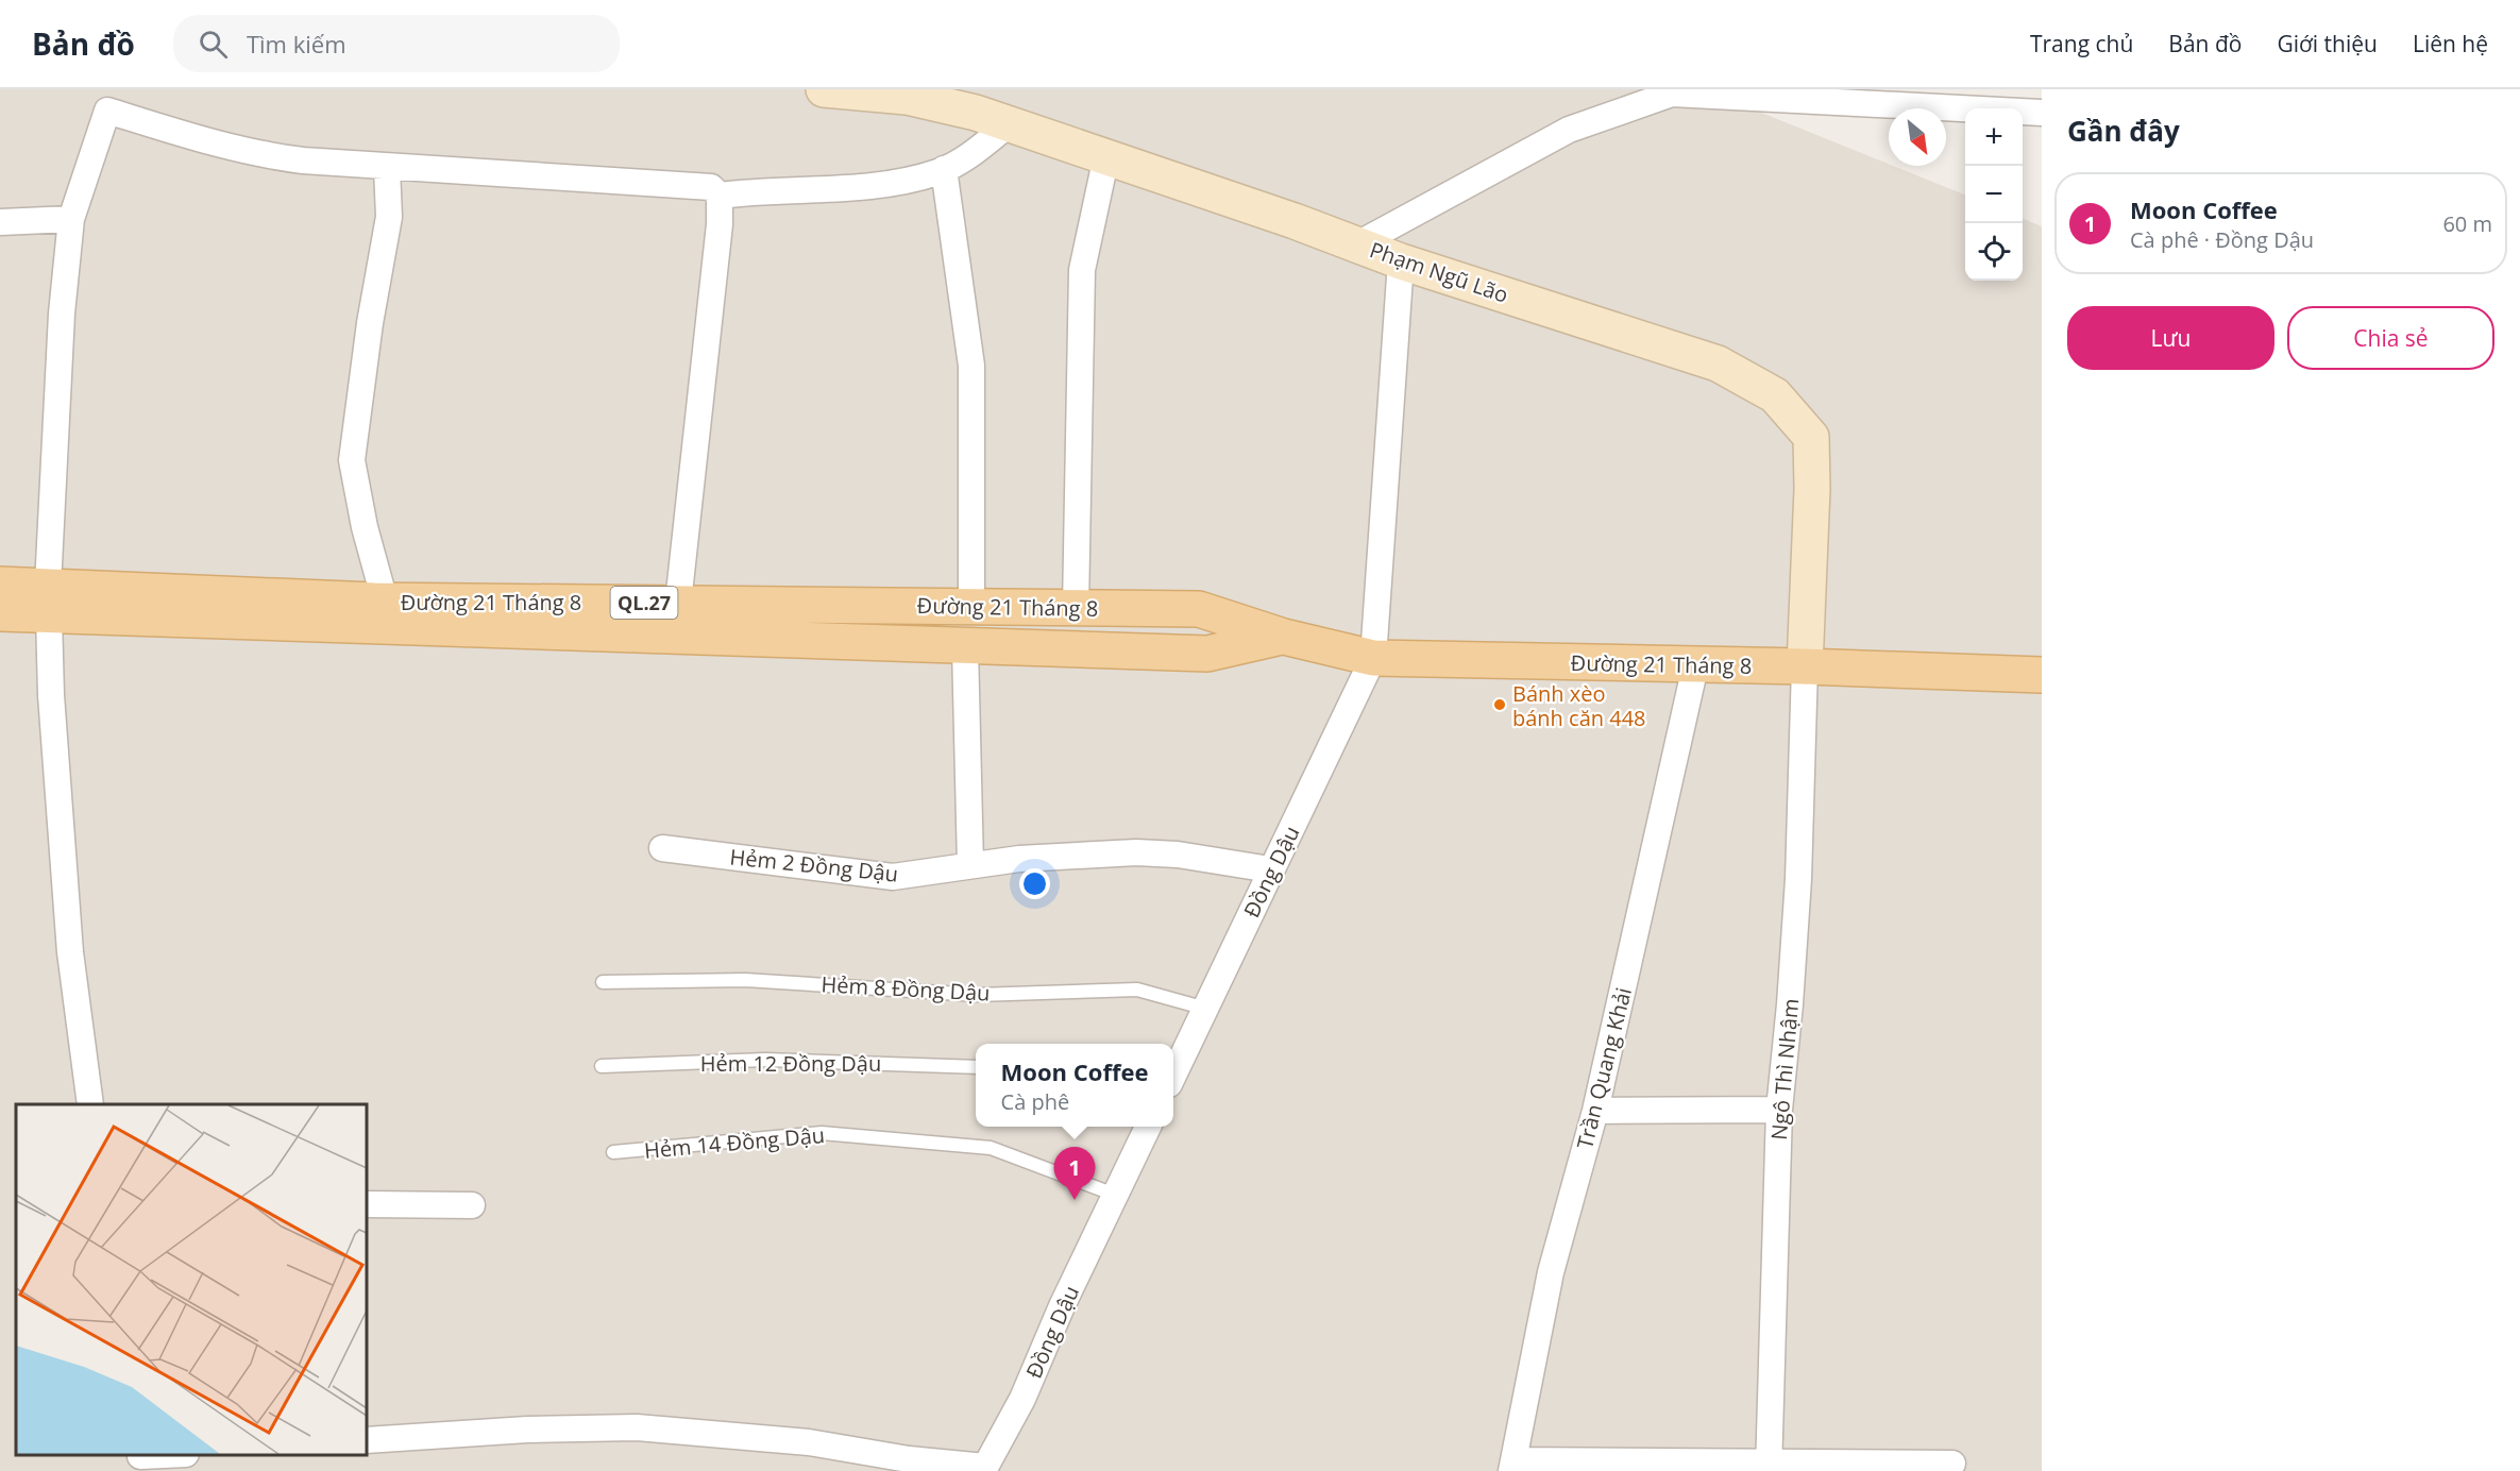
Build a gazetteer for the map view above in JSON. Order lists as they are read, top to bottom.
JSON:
{
  "streets": {
    "main road": ["Đường 21 Tháng 8", "QL.27"],
    "street": [
      "Phạm Ngũ Lão",
      "Hẻm 2 Đồng Dậu",
      "Đồng Dậu",
      "Trần Quang Khải",
      "Ngô Thì Nhậm"
    ],
    "lane": ["Hẻm 8 Đồng Dậu", "Hẻm 12 Đồng Dậu", "Hẻm 14 Đồng Dậu"]
  },
  "crossings": [
    ["Phạm Ngũ Lão", "Đường 21 Tháng 8"],
    ["Phạm Ngũ Lão", "Ngô Thì Nhậm"],
    ["Đường 21 Tháng 8", "Đồng Dậu"],
    ["Đường 21 Tháng 8", "Trần Quang Khải"],
    ["Đường 21 Tháng 8", "Ngô Thì Nhậm"],
    ["Hẻm 2 Đồng Dậu", "Đồng Dậu"],
    ["Đồng Dậu", "Hẻm 8 Đồng Dậu"],
    ["Đồng Dậu", "Hẻm 14 Đồng Dậu"]
  ],
  "places": ["Bánh xèo bánh căn 448"],
  "north": "bottom right",
  "page": {
    "header": "Bản đồ",
    "search": "Tìm kiếm",
    "nav": [
      "Trang chủ",
      "Bản đồ",
      "Giới thiệu",
      "Liên hệ"
    ],
    "heading": "Gần đây",
    "map_buttons": ["+", "−"],
    "list": [
      {
        "mark": "1",
        "name": "Moon Coffee",
        "note": "Cà phê · Đồng Dậu",
        "value": "60 m"
      }
    ],
    "buttons": ["Lưu", "Chia sẻ"],
    "popup": ["Moon Coffee", "Cà phê"],
    "pins": "1"
  }
}
